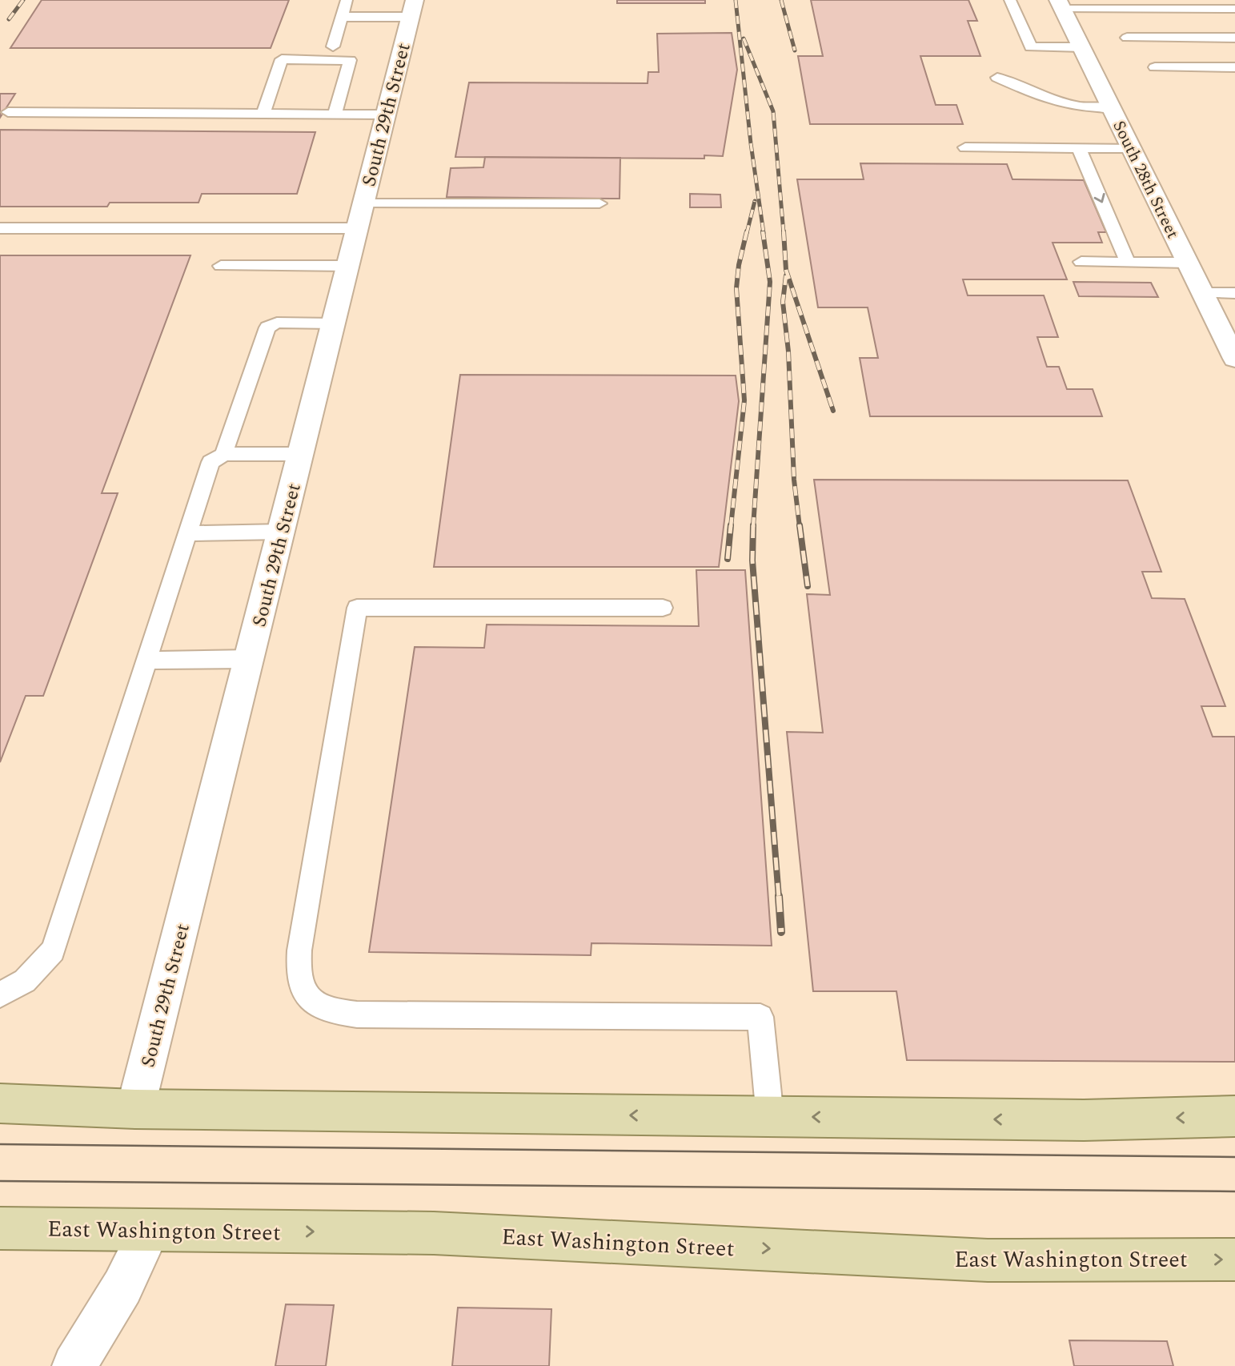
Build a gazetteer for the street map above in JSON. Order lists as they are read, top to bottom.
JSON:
{
  "streets": {
    "main road": ["East Washington Street"],
    "street": ["South 29th Street", "South 28th Street"]
  }
}
